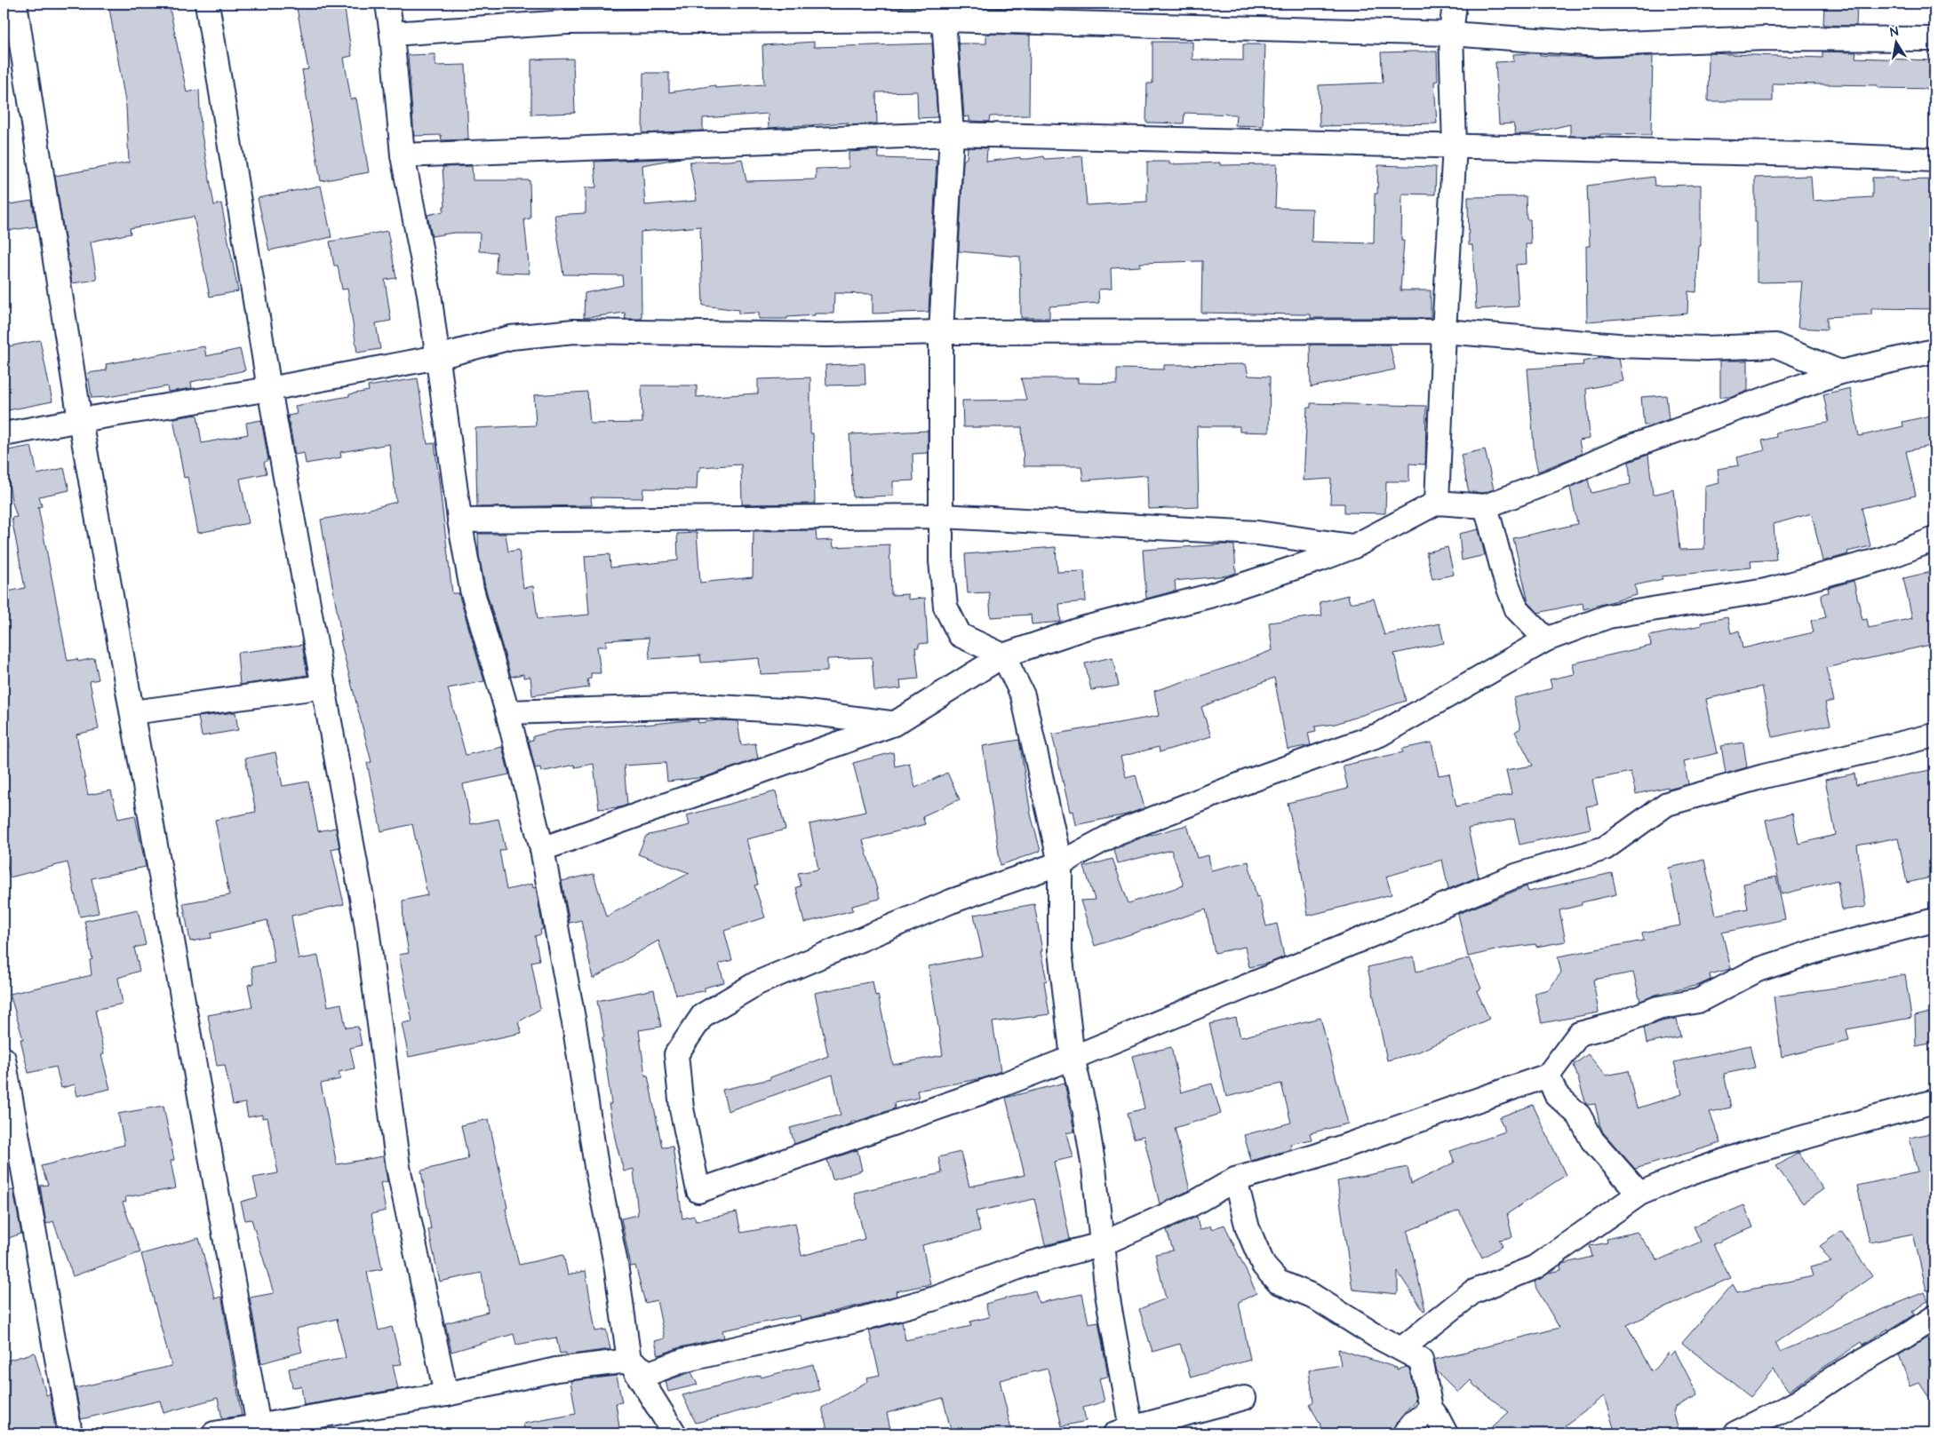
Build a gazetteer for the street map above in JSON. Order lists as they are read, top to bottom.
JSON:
{
  "north": "top"
}
